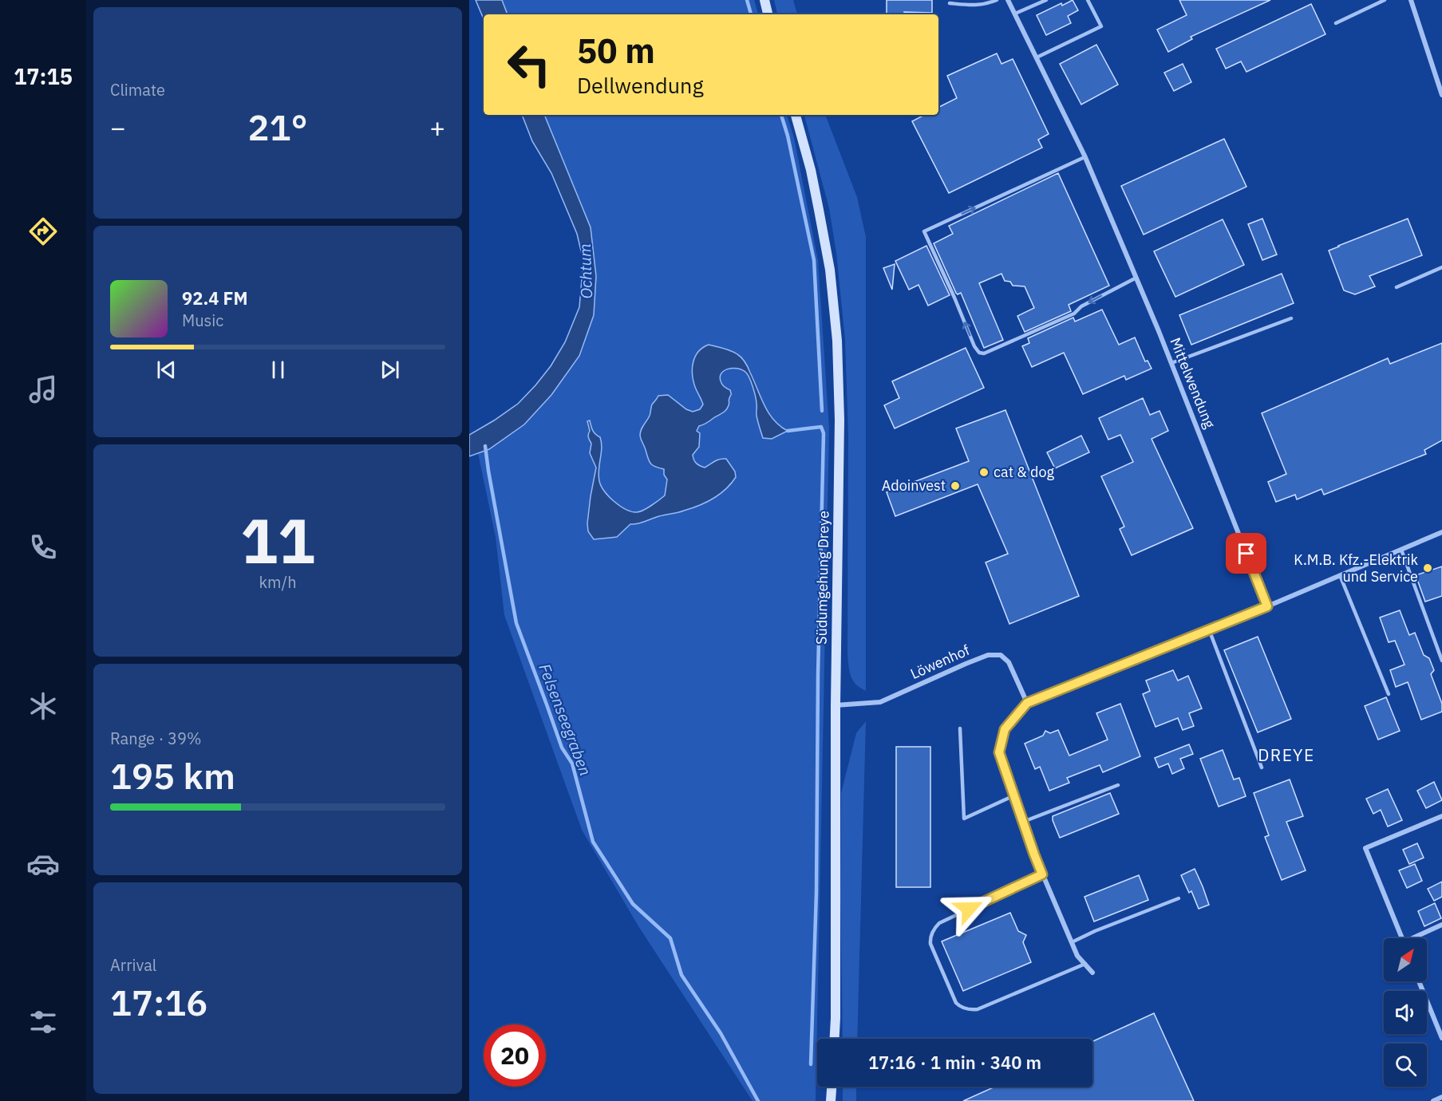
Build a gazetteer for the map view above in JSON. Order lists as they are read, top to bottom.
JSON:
{
  "streets": {
    "main road": ["Südumgehung Dreye"],
    "street": ["Mittelwendung", "Löwenhof"]
  },
  "crossings": [
    ["Südumgehung Dreye", "Löwenhof"]
  ],
  "districts": ["DREYE"],
  "water": ["Ochtum", "Felsenseegraben"],
  "places": ["cat & dog", "Adoinvest", "K.M.B. Kfz.-Elektrik und Service"],
  "north": "top right",
  "page": {
    "tabs": "17:15",
    "tile": [
      "Climate",
      ["11", "km/h"],
      ["Range · 39%", "195 km"],
      ["Arrival", "17:16"]
    ],
    "turn": ["50 m", "Dellwendung"],
    "heat": ["−", "21°", "+"],
    "song": ["92.4 FM", "Music"],
    "limit": "20",
    "trip": "17:16 · 1 min · 340 m"
  }
}
